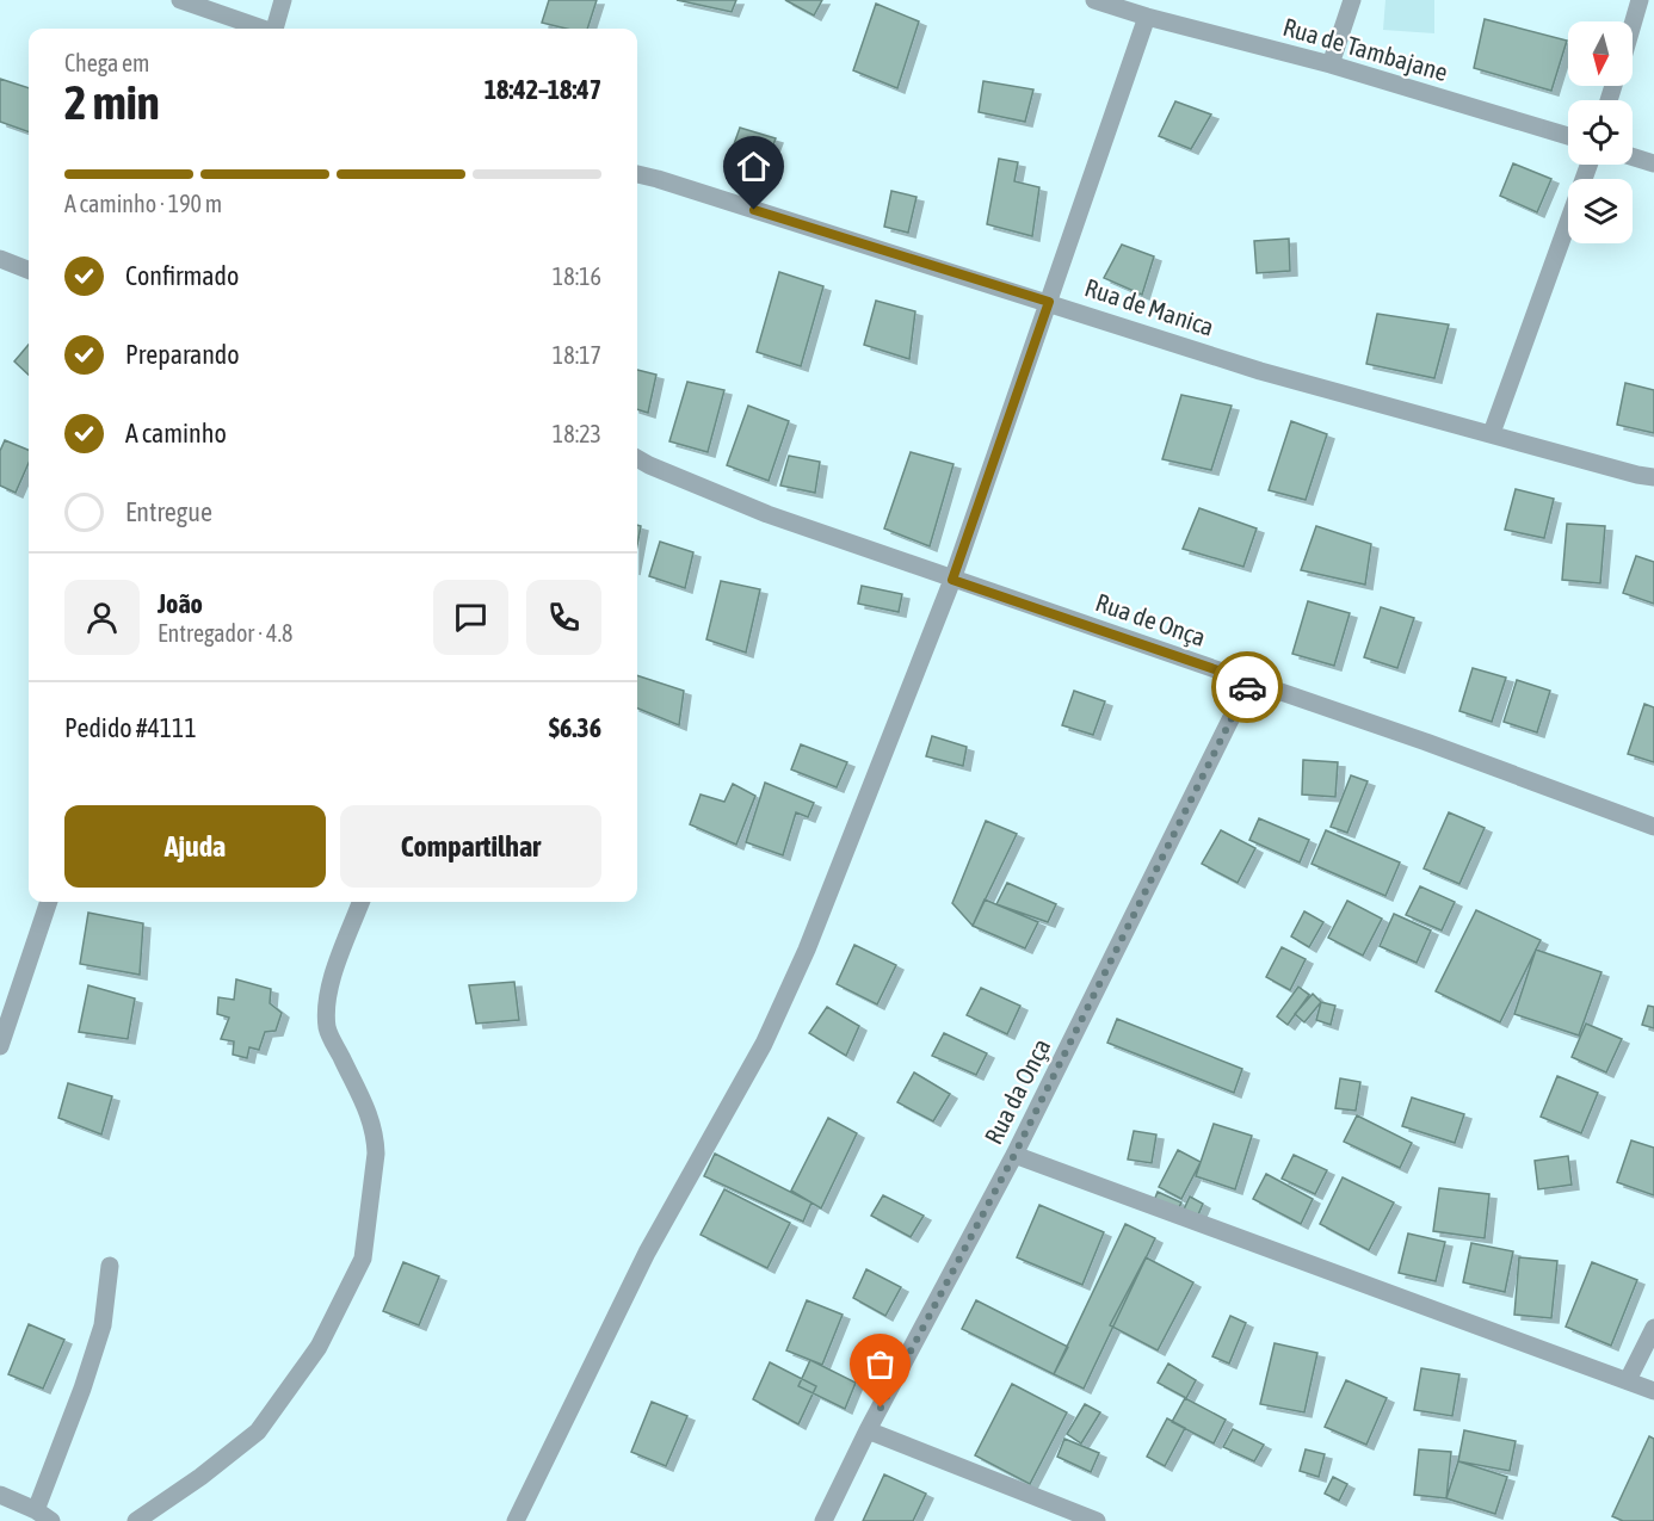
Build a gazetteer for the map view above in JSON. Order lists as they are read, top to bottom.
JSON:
{
  "streets": {
    "street": [
      "Rua de Tambajane",
      "Rua de Manica",
      "Rua de Onça",
      "Rua da Onça"
    ]
  },
  "crossings": [
    ["Rua de Onça", "Rua da Onça"]
  ],
  "north": "bottom",
  "page": {
    "heading": ["2 min", "Chega em", "18:42–18:47"],
    "panel": [
      "João",
      "Entregador · 4.8",
      "Pedido #4111",
      "$6.36"
    ],
    "bar": "A caminho · 190 m",
    "list": [
      ["Confirmado", "18:16"],
      ["Preparando", "18:17"],
      ["A caminho", "18:23"],
      "Entregue"
    ],
    "buttons": ["Ajuda", "Compartilhar"]
  }
}
